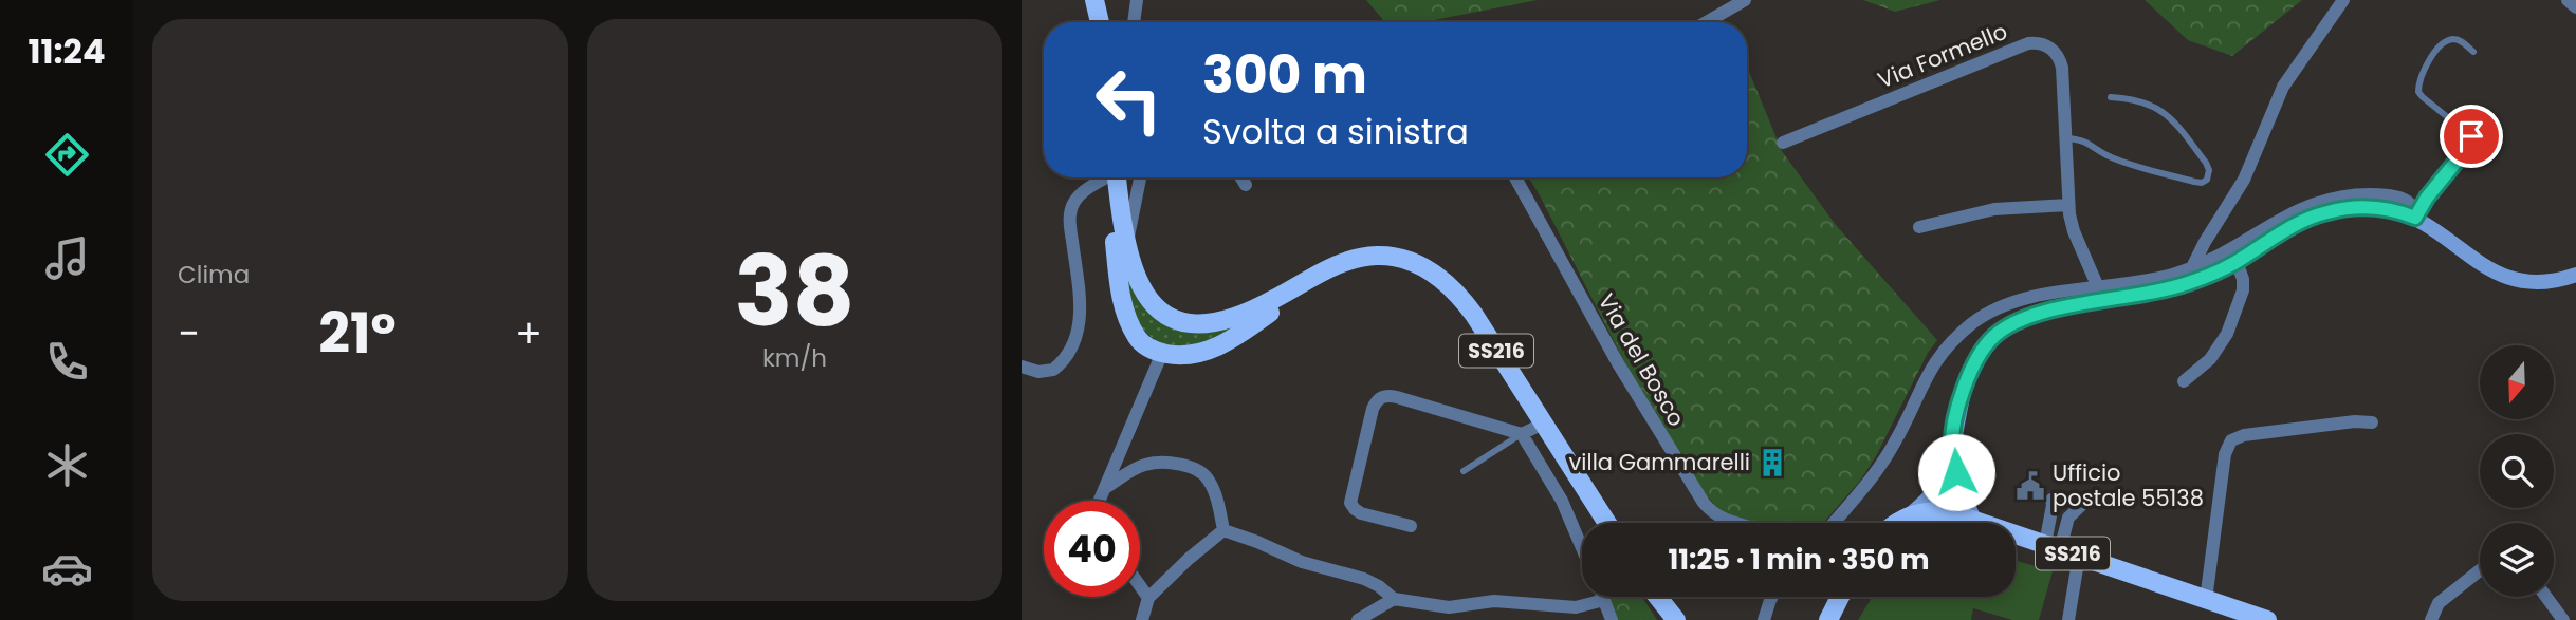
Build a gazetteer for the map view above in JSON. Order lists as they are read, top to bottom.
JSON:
{
  "streets": {
    "main road": ["SS216"],
    "street": ["Via Formello", "Via del Bosco"]
  },
  "places": {
    "building": ["villa Gammarelli"],
    "public building": ["Ufficio postale 55138"]
  },
  "north": "bottom",
  "page": {
    "tabs": "11:24",
    "tile": [
      "Clima",
      ["38", "km/h"]
    ],
    "turn": ["300 m", "Svolta a sinistra"],
    "heat": ["−", "21°", "+"],
    "limit": "40",
    "trip": "11:25 · 1 min · 350 m"
  }
}
